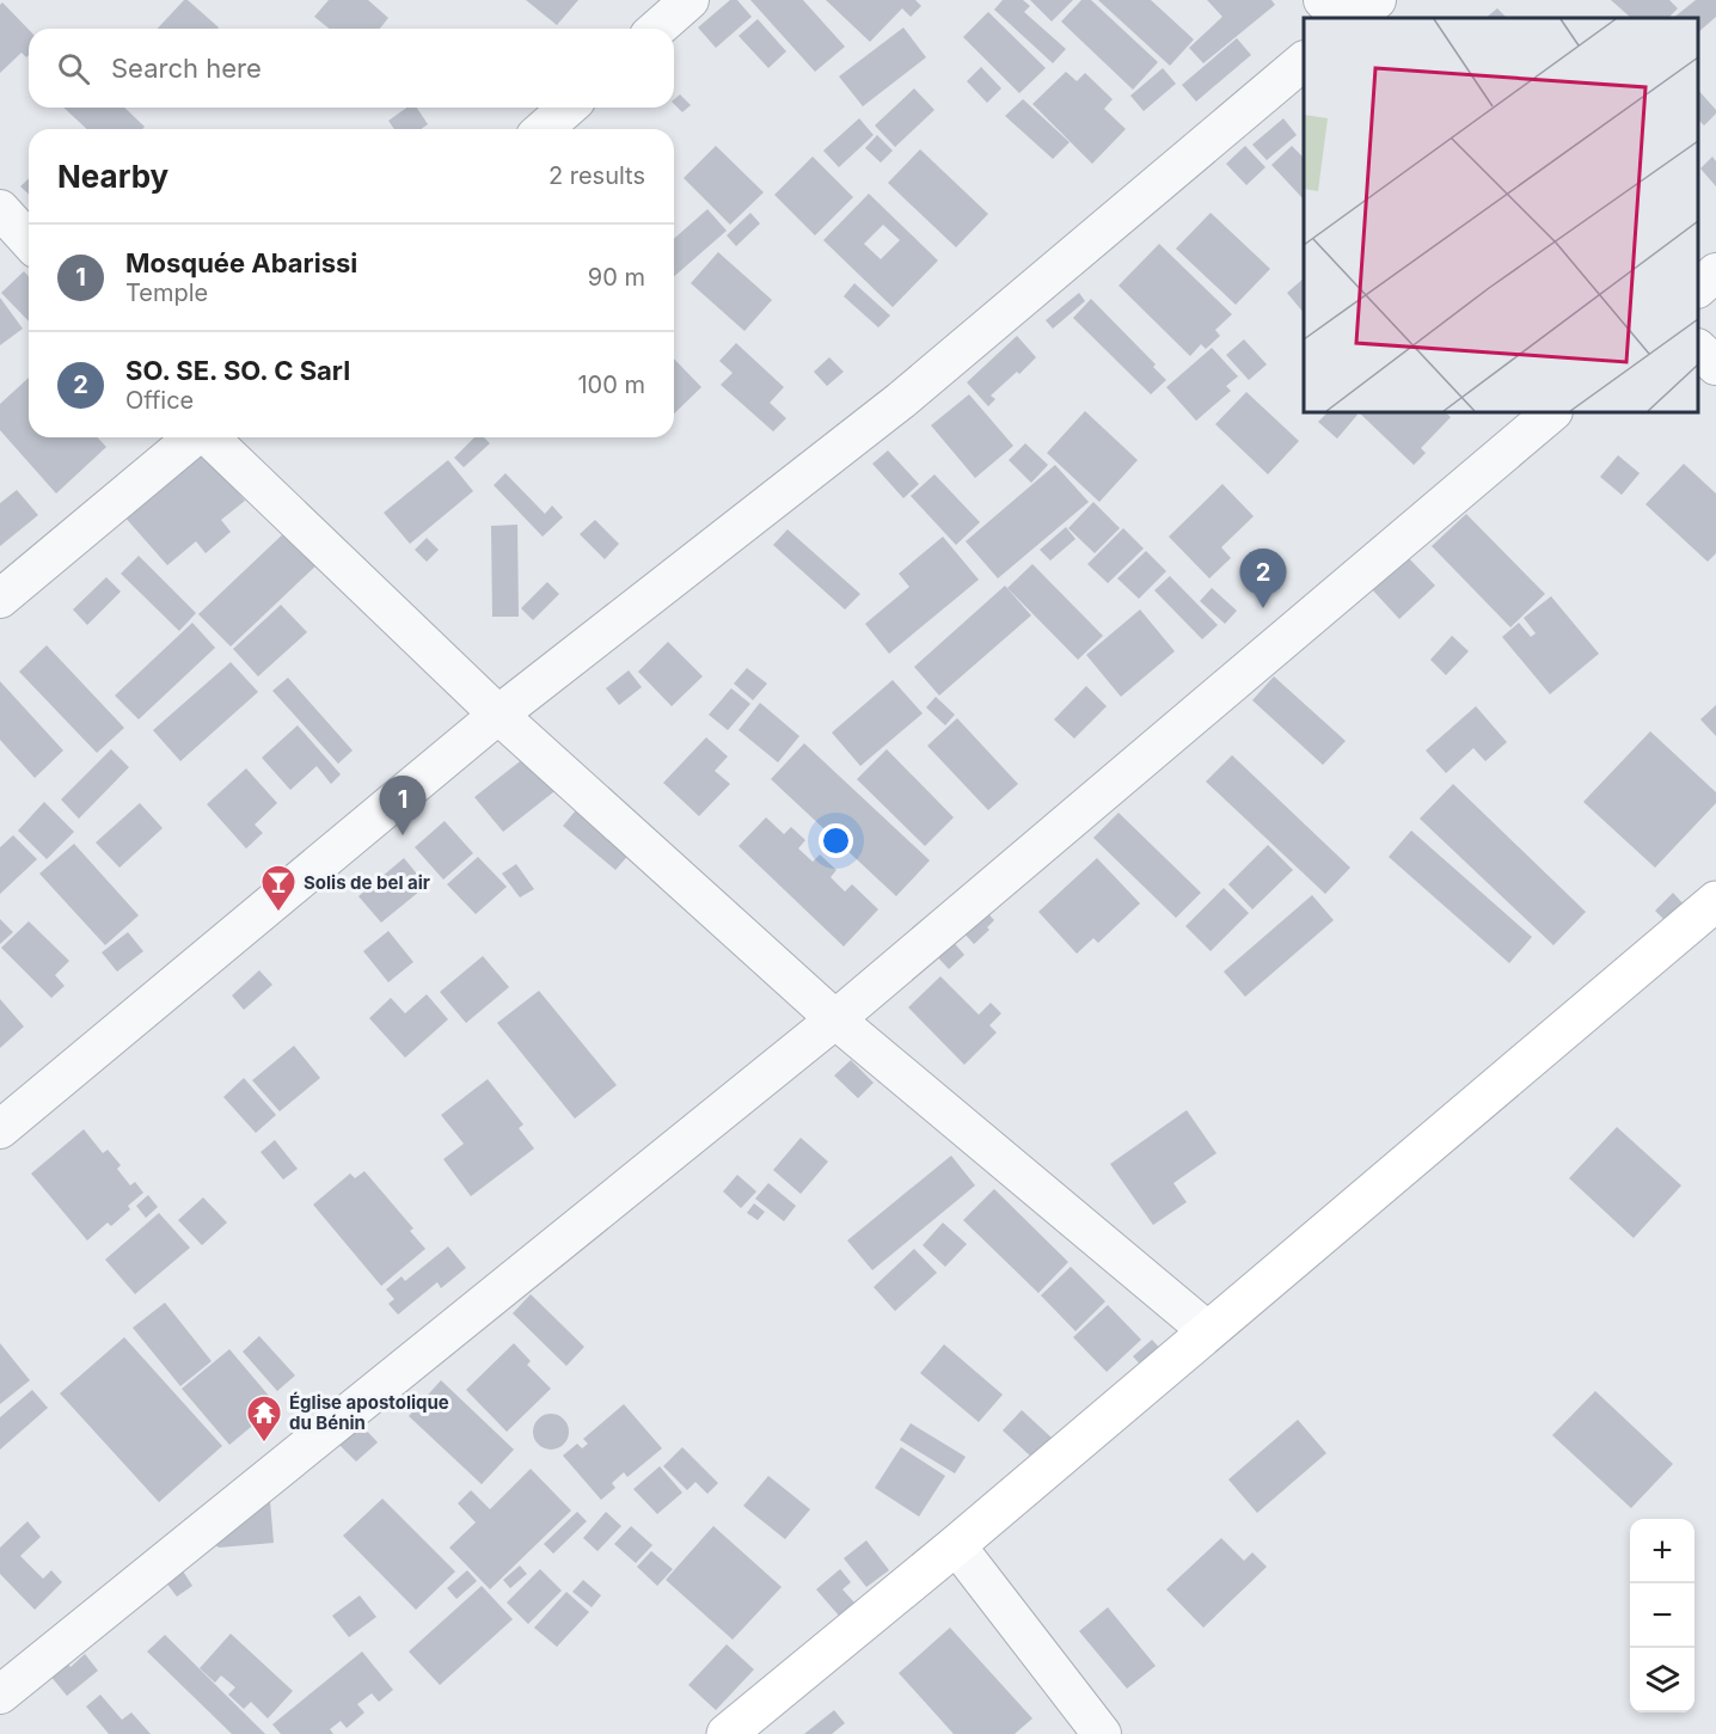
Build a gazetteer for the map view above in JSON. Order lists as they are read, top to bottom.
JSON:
{
  "places": {
    "bar": ["Solis de bel air"],
    "temple": ["Église apostolique du Bénin"]
  },
  "page": {
    "search": "Search here",
    "heading": ["Nearby", "2 results"],
    "list": [
      {
        "mark": "1",
        "name": "Mosquée Abarissi",
        "note": "Temple",
        "value": "90 m"
      },
      {
        "mark": "2",
        "name": "SO. SE. SO. C Sarl",
        "note": "Office",
        "value": "100 m"
      }
    ],
    "pins": ["2", "1"],
    "map_buttons": ["+", "−"]
  }
}
